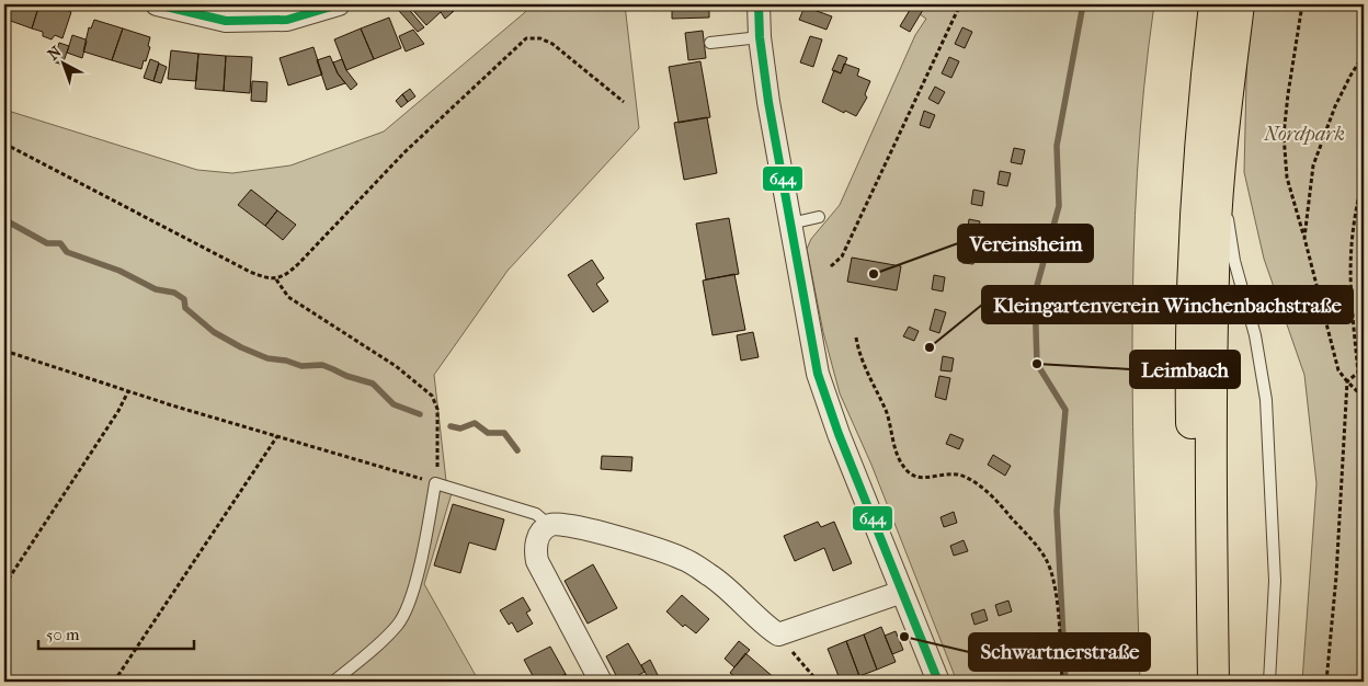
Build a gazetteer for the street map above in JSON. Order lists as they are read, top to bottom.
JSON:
{
  "parks": ["Nordpark"],
  "places": [
    "Vereinsheim",
    "Kleingartenverein Winchenbachstraße",
    "Leimbach",
    "Schwartnerstraße"
  ],
  "lines": ["transit line 644"],
  "scale_bar": "50 m",
  "north": "top left"
}
